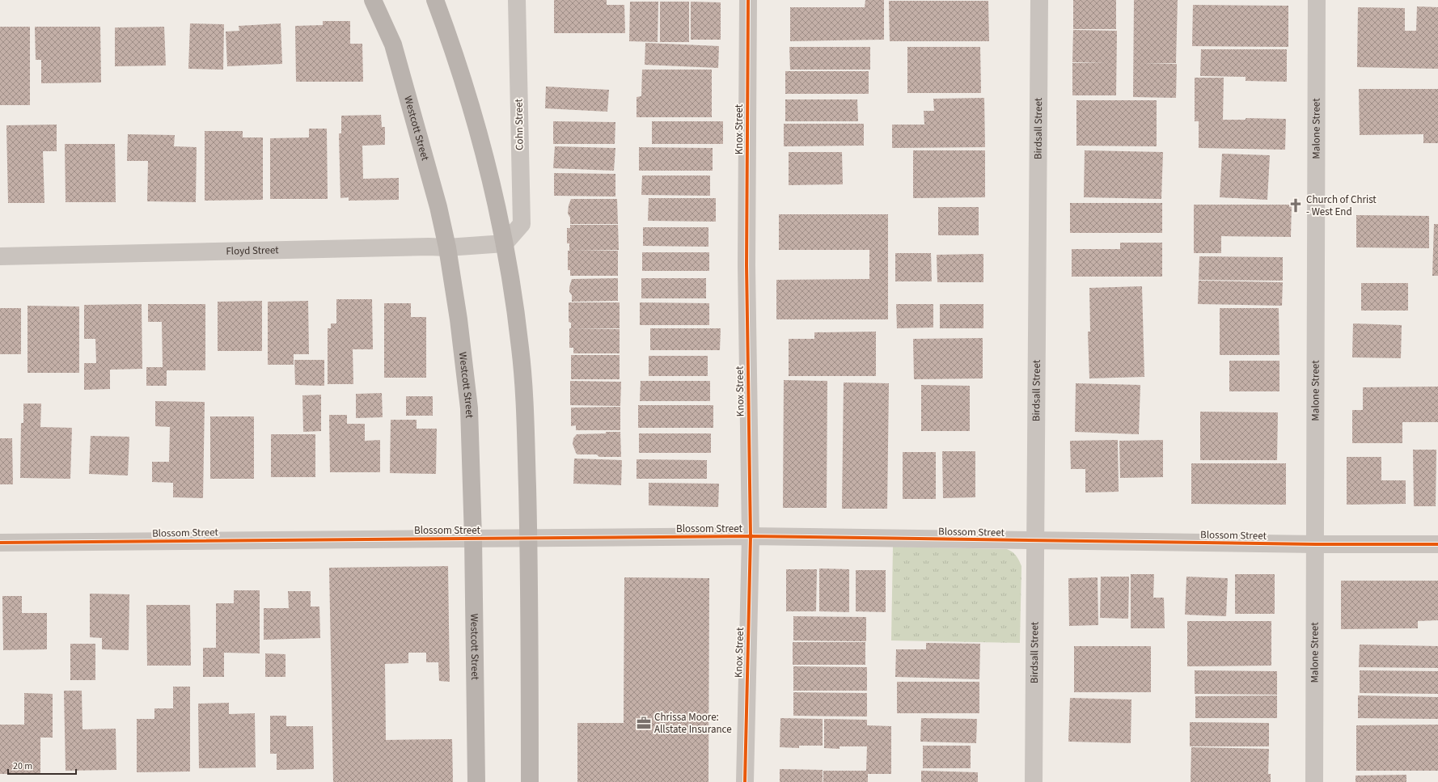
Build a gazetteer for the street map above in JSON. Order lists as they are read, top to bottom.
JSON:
{
  "streets": {
    "main road": ["Westcott Street"],
    "street": [
      "Cohn Street",
      "Knox Street",
      "Birdsall Street",
      "Malone Street",
      "Floyd Street",
      "Blossom Street"
    ]
  },
  "crossings": [
    ["Cohn Street", "Floyd Street"],
    ["Westcott Street", "Floyd Street"],
    ["Westcott Street", "Blossom Street"],
    ["Knox Street", "Blossom Street"],
    ["Birdsall Street", "Blossom Street"],
    ["Malone Street", "Blossom Street"]
  ],
  "places": {
    "church": ["Church of Christ - West End"],
    "office": ["Chrissa Moore: Allstate Insurance"]
  },
  "scale_bar": "20 m"
}
